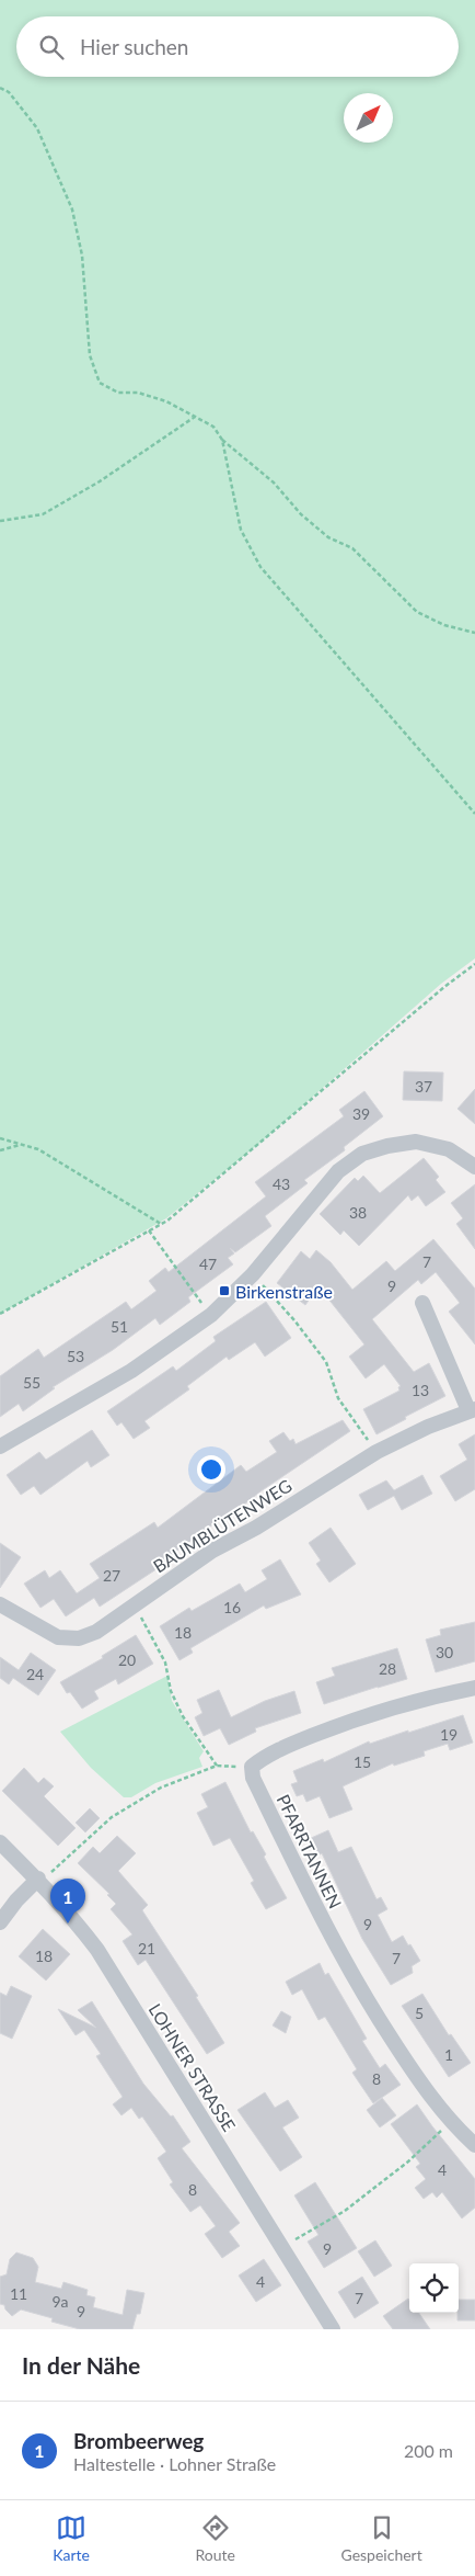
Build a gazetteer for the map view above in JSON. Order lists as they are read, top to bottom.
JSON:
{
  "streets": {
    "street": ["BAUMBLÜTENWEG", "PFARRTANNEN", "LOHNER STRASSE"]
  },
  "places": {
    "transit": ["Birkenstraße"]
  },
  "house_numbers": [
    "37",
    "39",
    "43",
    "38",
    "7",
    "47",
    "9",
    "51",
    "53",
    "55",
    "13",
    "27",
    "16",
    "18",
    "30",
    "20",
    "28",
    "24",
    "19",
    "15",
    "9",
    "21",
    "18",
    "7",
    "5",
    "1",
    "8",
    "4",
    "8",
    "9",
    "4",
    "11",
    "7",
    "9a",
    "9"
  ],
  "north": "top right",
  "page": {
    "search": "Hier suchen",
    "pins": "1",
    "heading": "In der Nähe",
    "list": [
      {
        "mark": "1",
        "name": "Brombeerweg",
        "note": "Haltestelle · Lohner Straße",
        "value": "200 m"
      }
    ],
    "nav": ["Karte", "Route", "Gespeichert"]
  }
}
